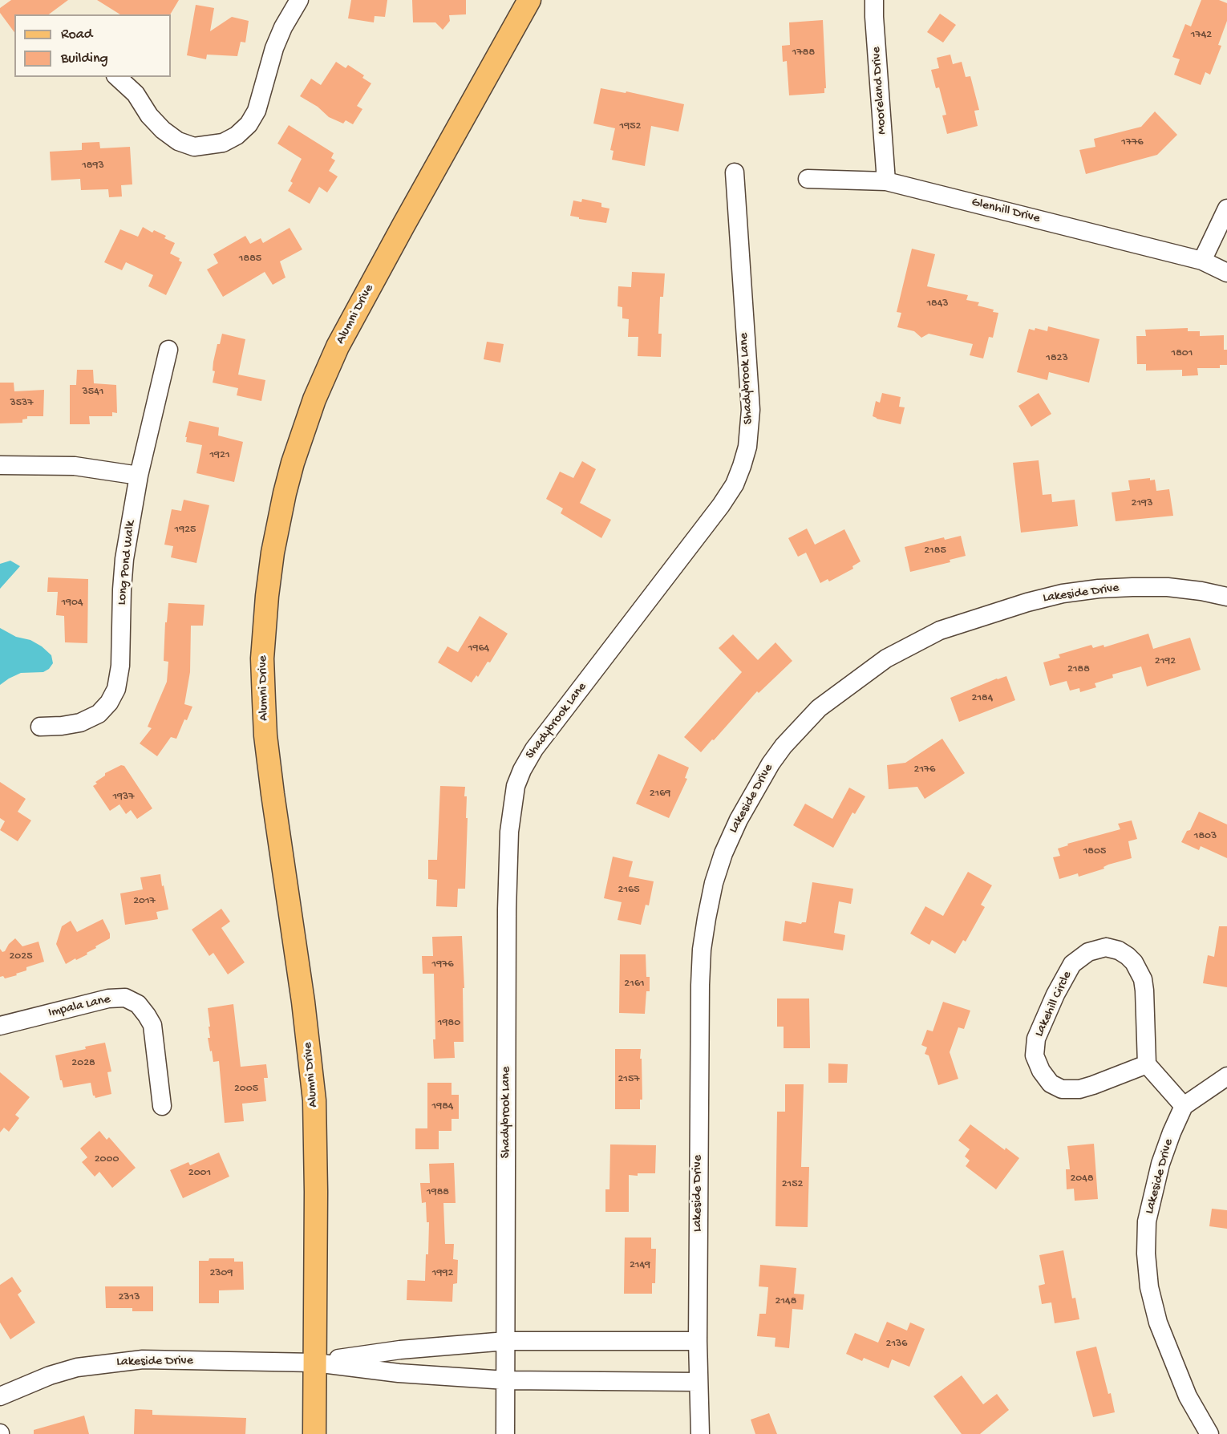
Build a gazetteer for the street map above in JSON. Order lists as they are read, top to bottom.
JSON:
{
  "streets": {
    "main road": ["Alumni Drive"],
    "street": [
      "Mooreland Drive",
      "Glenhill Drive",
      "Shadybrook Lane",
      "Long Pond Walk",
      "Lakeside Drive",
      "Lakehill Circle",
      "Impala Lane"
    ]
  },
  "crossings": [
    ["Mooreland Drive", "Glenhill Drive"],
    ["Alumni Drive", "Lakeside Drive"],
    ["Shadybrook Lane", "Lakeside Drive"]
  ],
  "house_numbers": [
    "1742",
    "1788",
    "1952",
    "1776",
    "1893",
    "1885",
    "1843",
    "1801",
    "1823",
    "3541",
    "3537",
    "1921",
    "2193",
    "1925",
    "2185",
    "1904",
    "1964",
    "2192",
    "2188",
    "2184",
    "2176",
    "2169",
    "1937",
    "1803",
    "1805",
    "2165",
    "2017",
    "2025",
    "1976",
    "2161",
    "1980",
    "2028",
    "2157",
    "2005",
    "1984",
    "2000",
    "2001",
    "2048",
    "2152",
    "1988",
    "2149",
    "2309",
    "1992",
    "2313",
    "2148",
    "2136"
  ],
  "legend": ["Road", "Building"]
}
